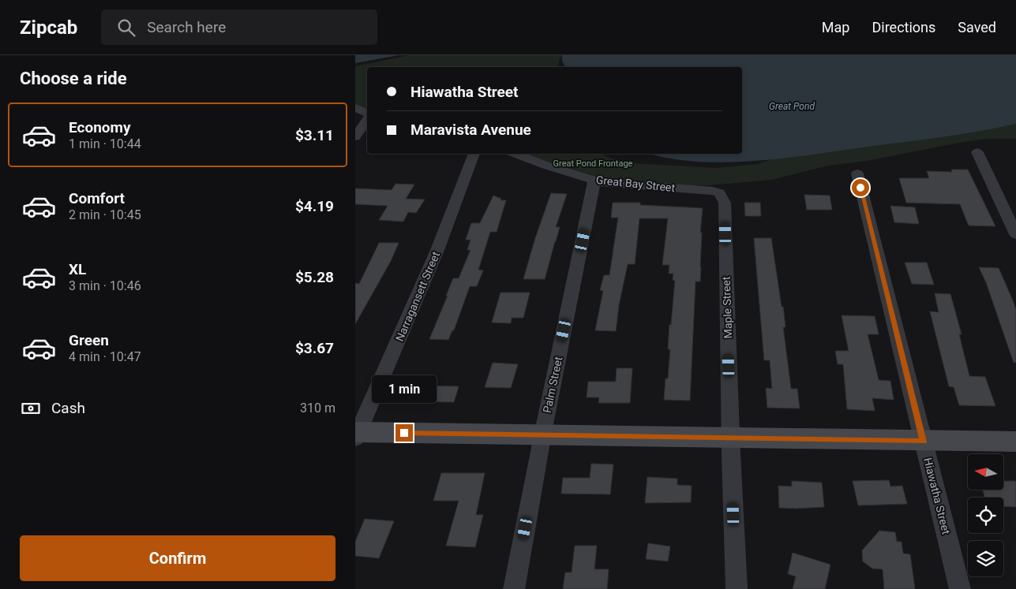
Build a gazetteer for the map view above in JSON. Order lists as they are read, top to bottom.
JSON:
{
  "streets": {
    "street": [
      "Great Bay Street",
      "Narragansett Street",
      "Maple Street",
      "Palm Street",
      "Hiawatha Street"
    ]
  },
  "crossings": [
    ["Great Bay Street", "Maple Street"],
    ["Great Bay Street", "Palm Street"]
  ],
  "water": ["Great Pond"],
  "parks": ["Great Pond Frontage"],
  "north": "left",
  "page": {
    "header": "Zipcab",
    "search": "Search here",
    "nav": ["Map", "Directions", "Saved"],
    "heading": "Choose a ride",
    "banner": ["Hiawatha Street", "Maravista Avenue"],
    "list": [
      {
        "name": "Economy",
        "note": "1 min · 10:44",
        "value": "$3.11"
      },
      {
        "name": "Comfort",
        "note": "2 min · 10:45",
        "value": "$4.19"
      },
      {
        "name": "XL",
        "note": "3 min · 10:46",
        "value": "$5.28"
      },
      {
        "name": "Green",
        "note": "4 min · 10:47",
        "value": "$3.67"
      }
    ],
    "bubble": "1 min",
    "pay": ["Cash", "310 m"],
    "buttons": "Confirm"
  }
}
